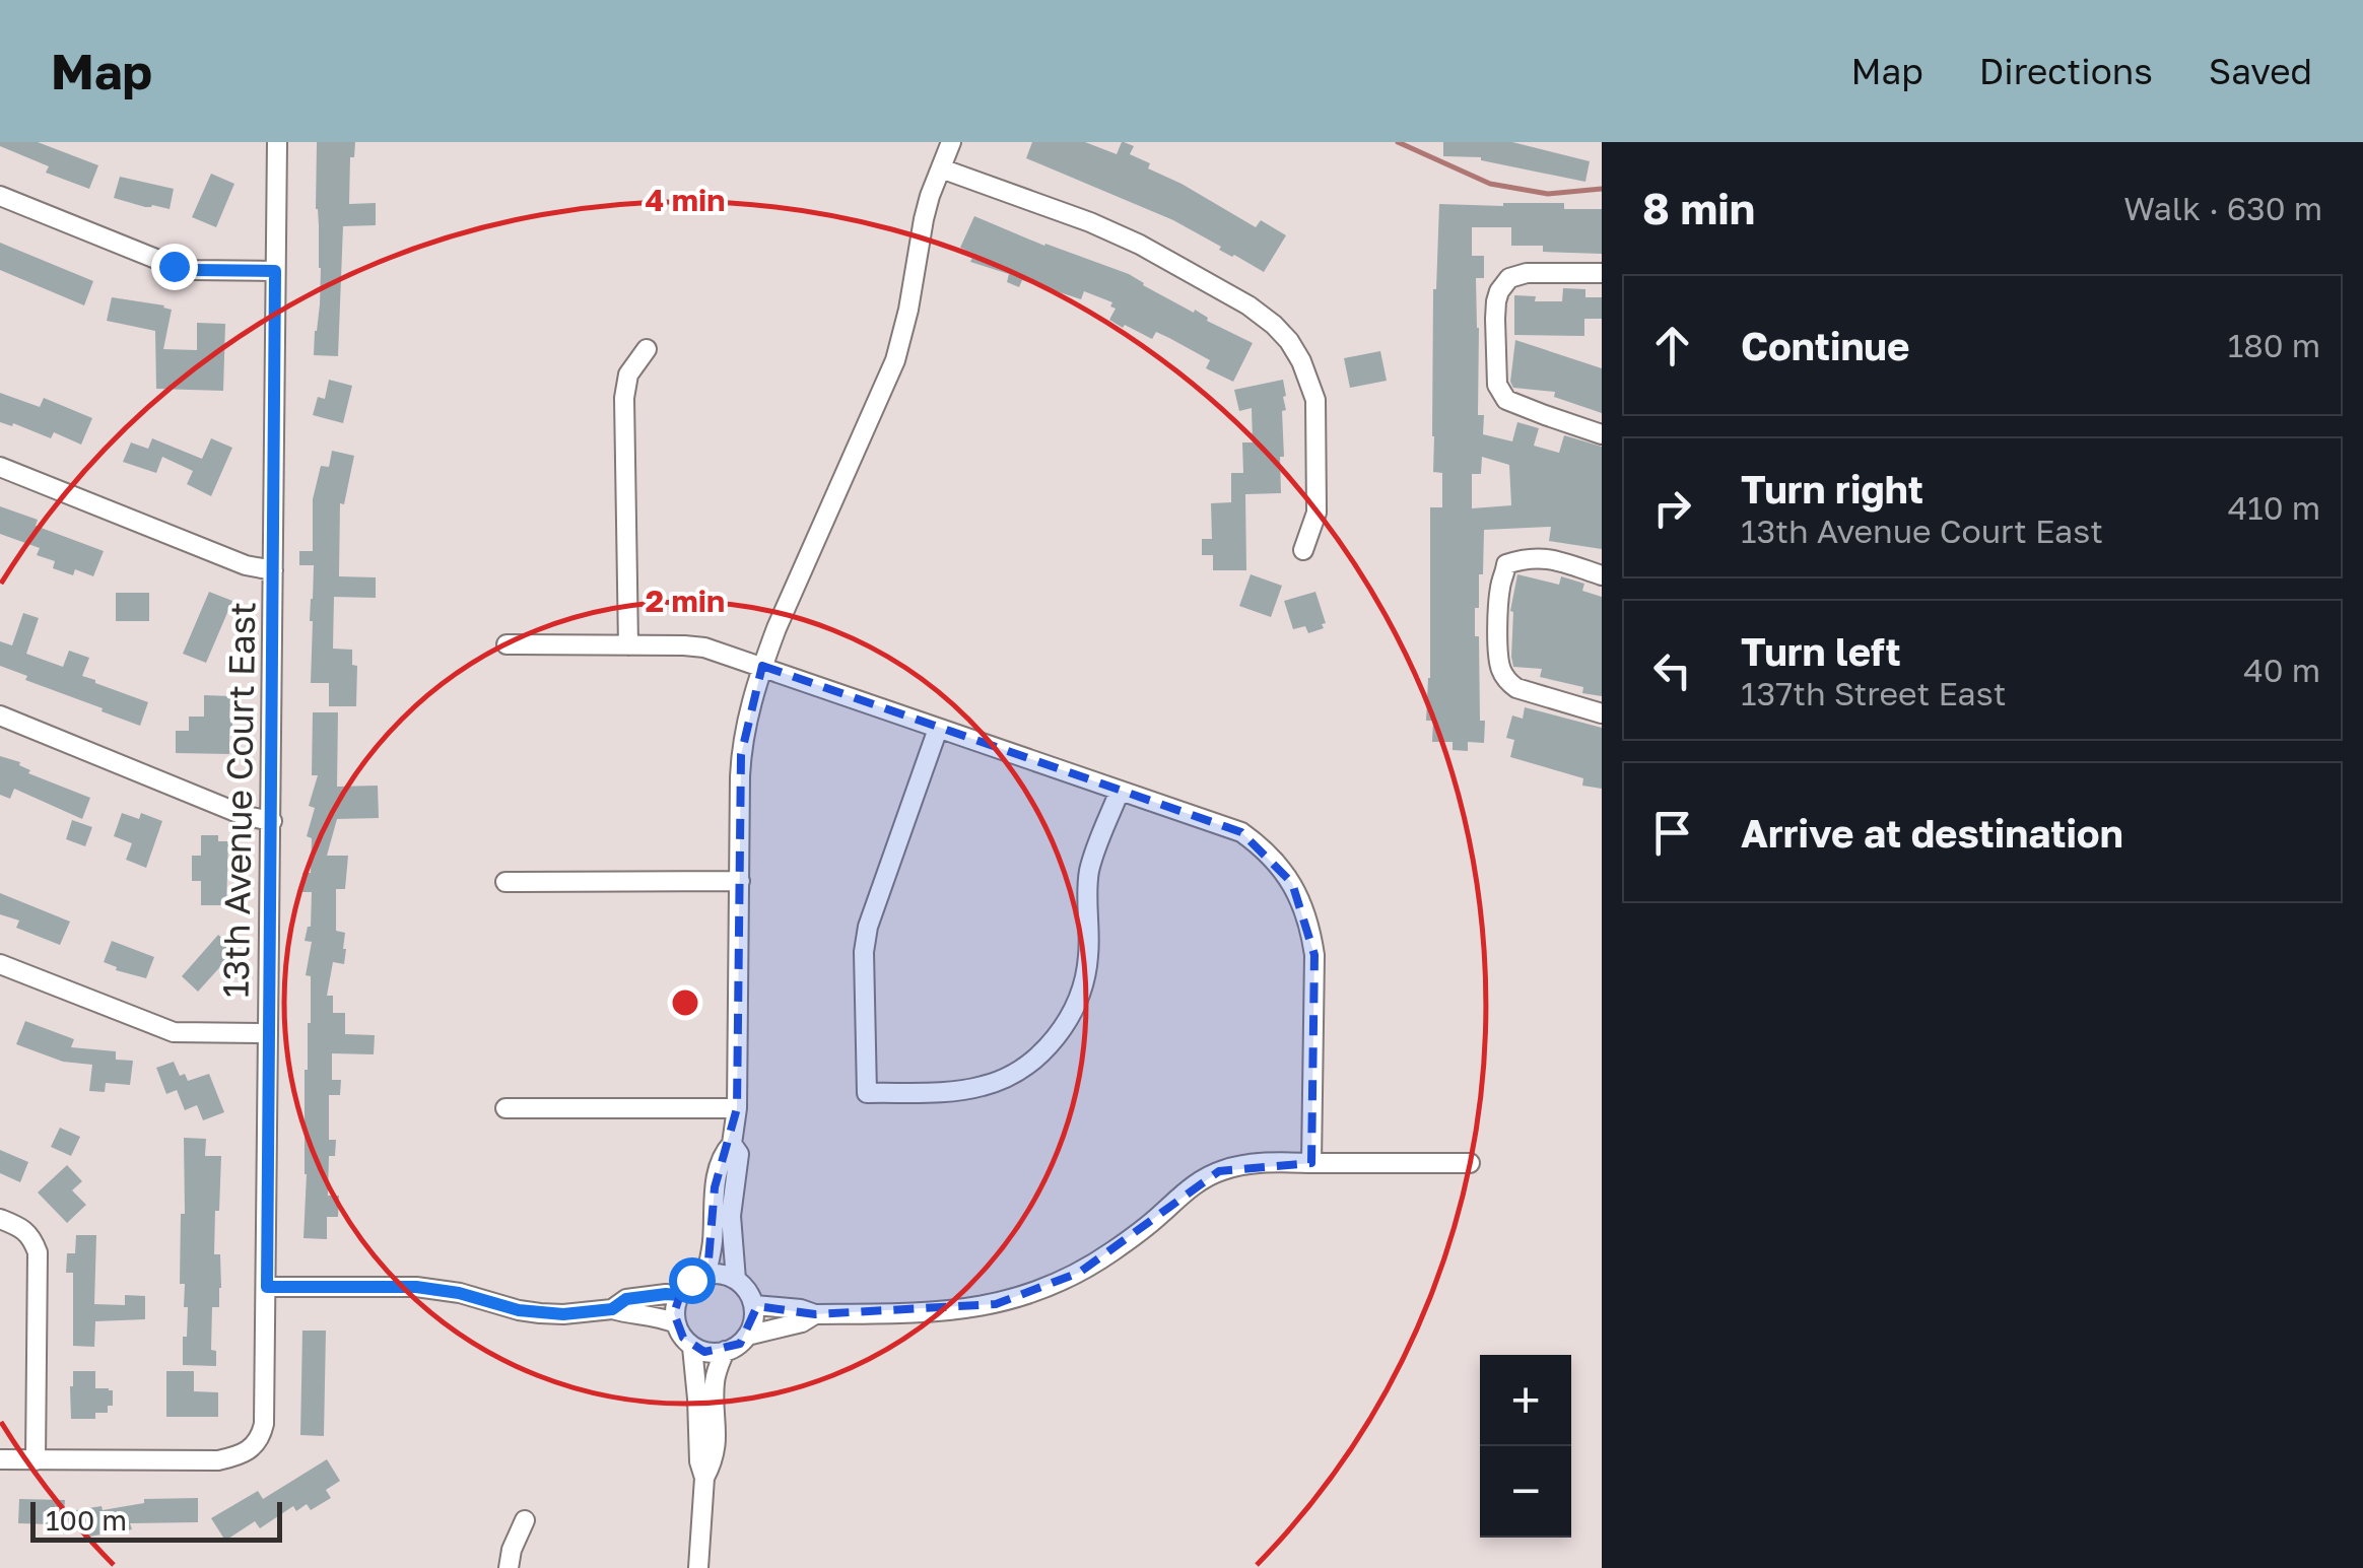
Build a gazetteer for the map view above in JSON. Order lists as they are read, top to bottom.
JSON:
{
  "streets": {
    "street": ["13th Avenue Court East"]
  },
  "scale_bar": "100 m",
  "page": {
    "header": "Map",
    "nav": ["Map", "Directions", "Saved"],
    "heading": ["8 min", "Walk · 630 m"],
    "list": [
      ["Continue", "180 m"],
      ["Turn right", "13th Avenue Court East", "410 m"],
      ["Turn left", "137th Street East", "40 m"],
      "Arrive at destination"
    ],
    "map_buttons": ["+", "−"],
    "scale": "100 m"
  },
  "rings": ["4 min", "2 min"]
}
